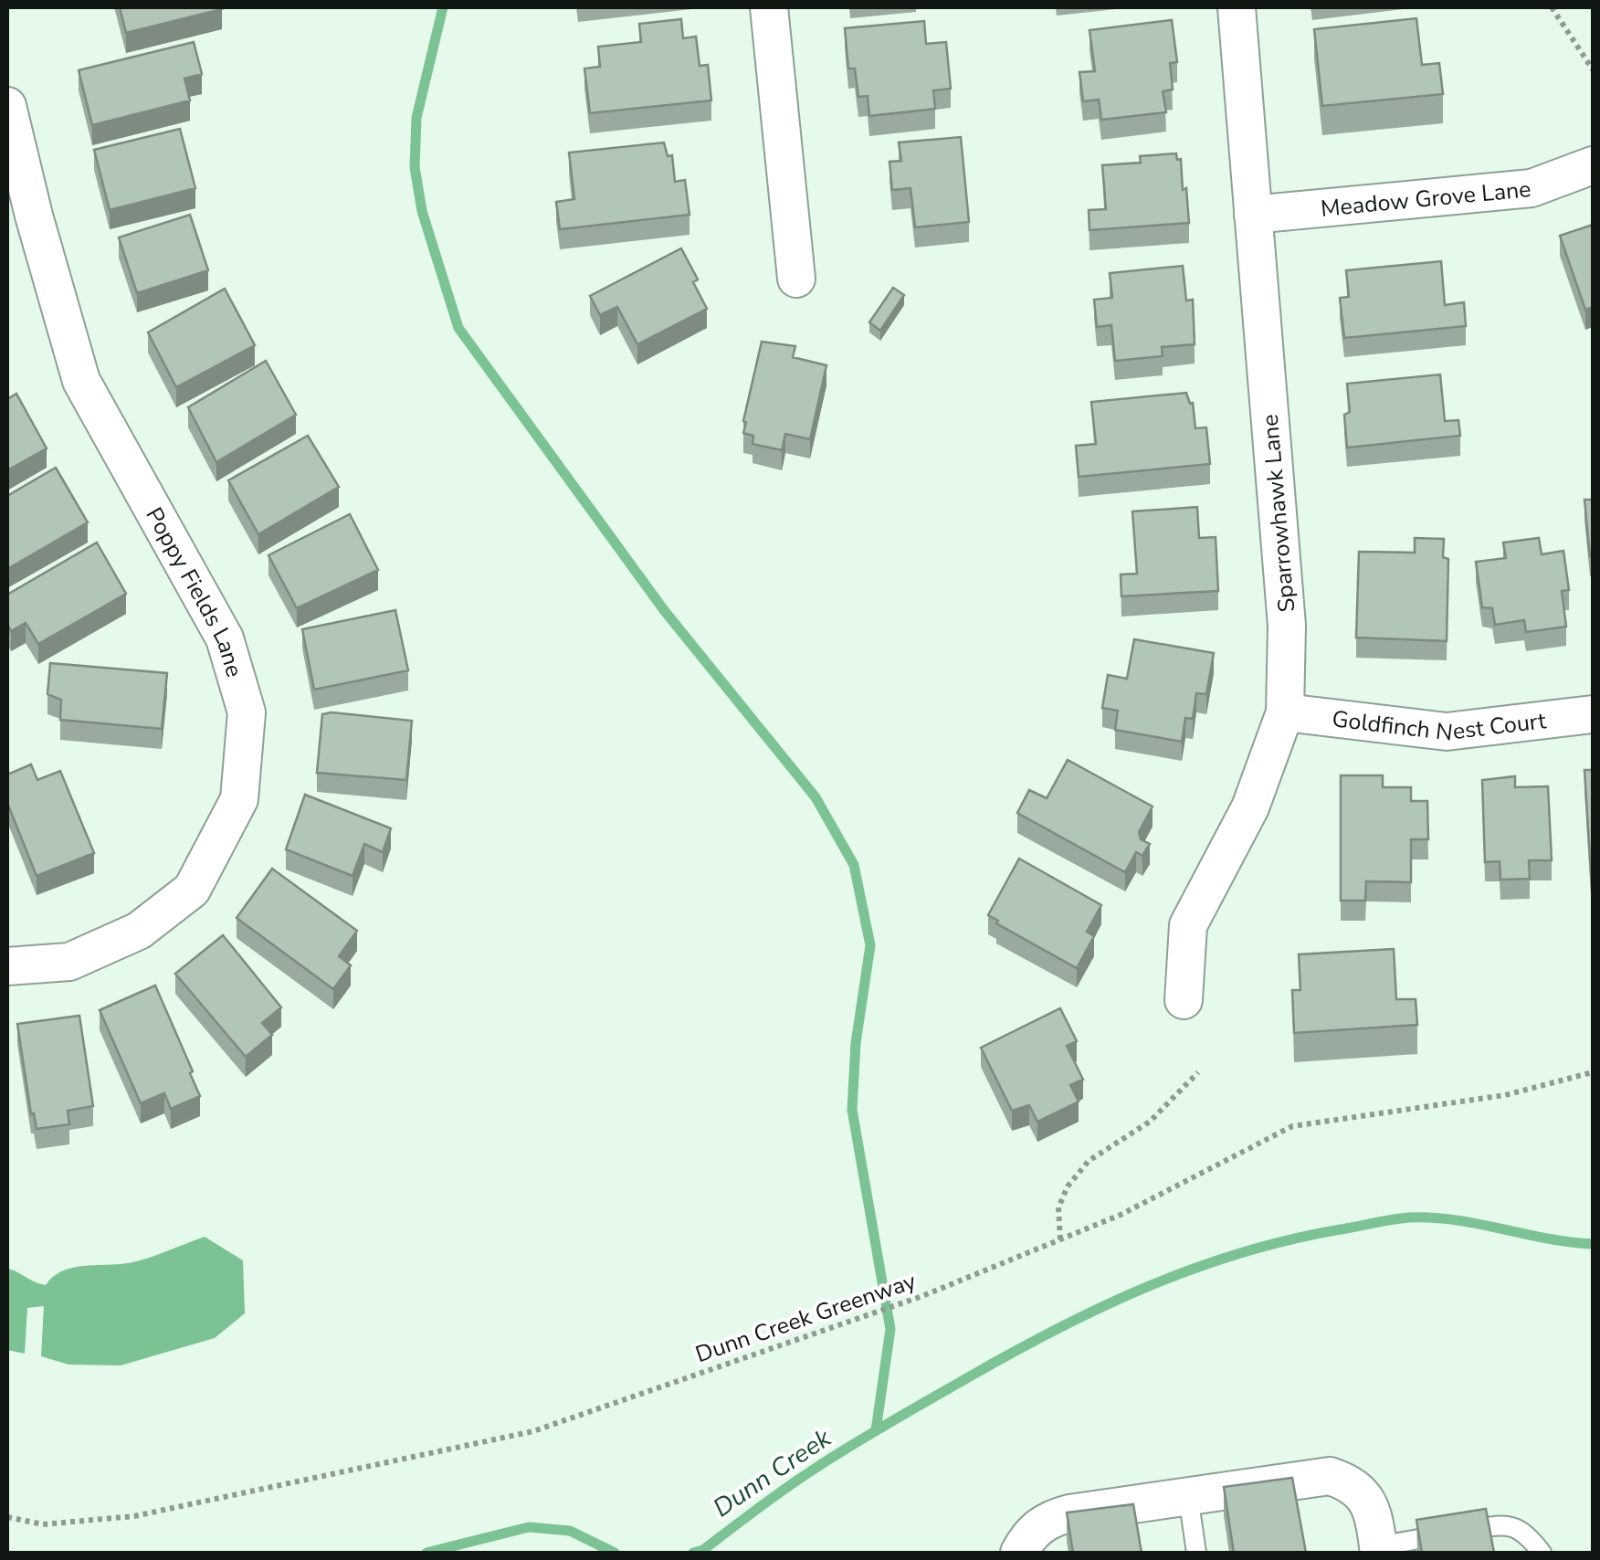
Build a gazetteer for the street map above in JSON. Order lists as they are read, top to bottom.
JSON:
{
  "streets": {
    "street": [
      "Meadow Grove Lane",
      "Sparrowhawk Lane",
      "Poppy Fields Lane",
      "Goldfinch Nest Court"
    ],
    "path": ["Dunn Creek Greenway"]
  },
  "crossings": [
    ["Meadow Grove Lane", "Sparrowhawk Lane"],
    ["Sparrowhawk Lane", "Goldfinch Nest Court"]
  ],
  "water": ["Dunn Creek"]
}
